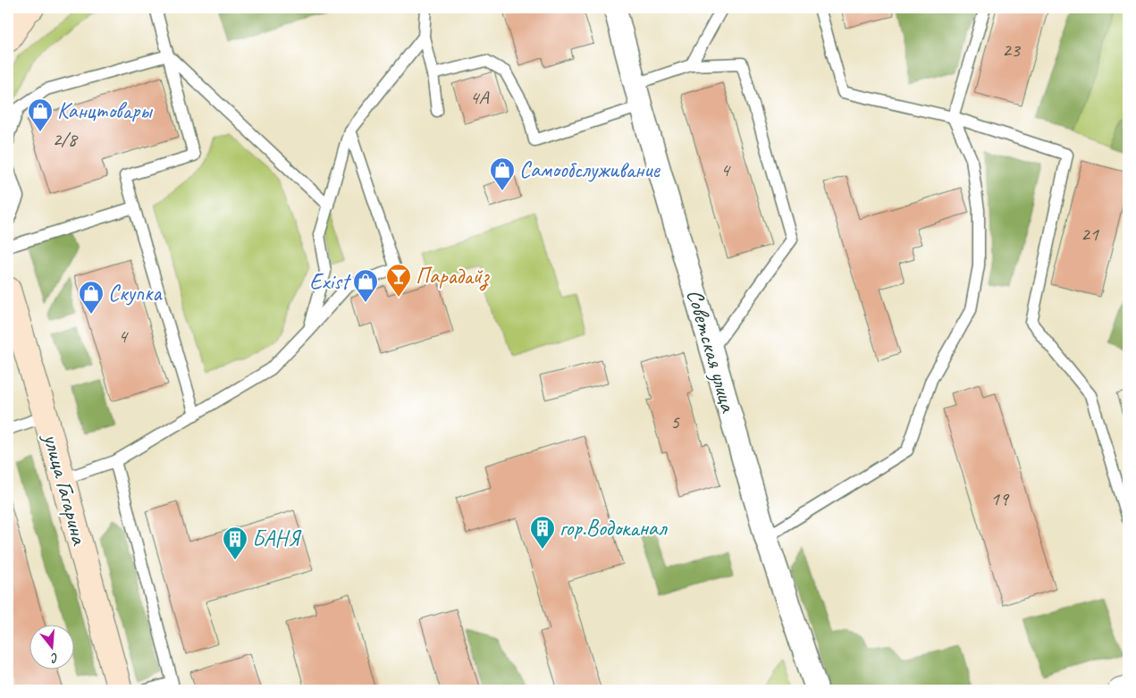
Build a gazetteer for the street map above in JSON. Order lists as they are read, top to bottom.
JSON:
{
  "streets": {
    "main road": ["улица Гагарина"],
    "street": ["Советская улица"]
  },
  "places": {
    "shop": [
      "Канцтовары",
      "Самообслуживание",
      "Exist",
      "Скупка"
    ],
    "bar": ["Парадайз"],
    "building": ["гор.Водоканал", "БАНЯ"]
  },
  "house_numbers": [
    "23",
    "4А",
    "2/8",
    "4",
    "21",
    "4",
    "5",
    "19"
  ],
  "north": "bottom"
}
